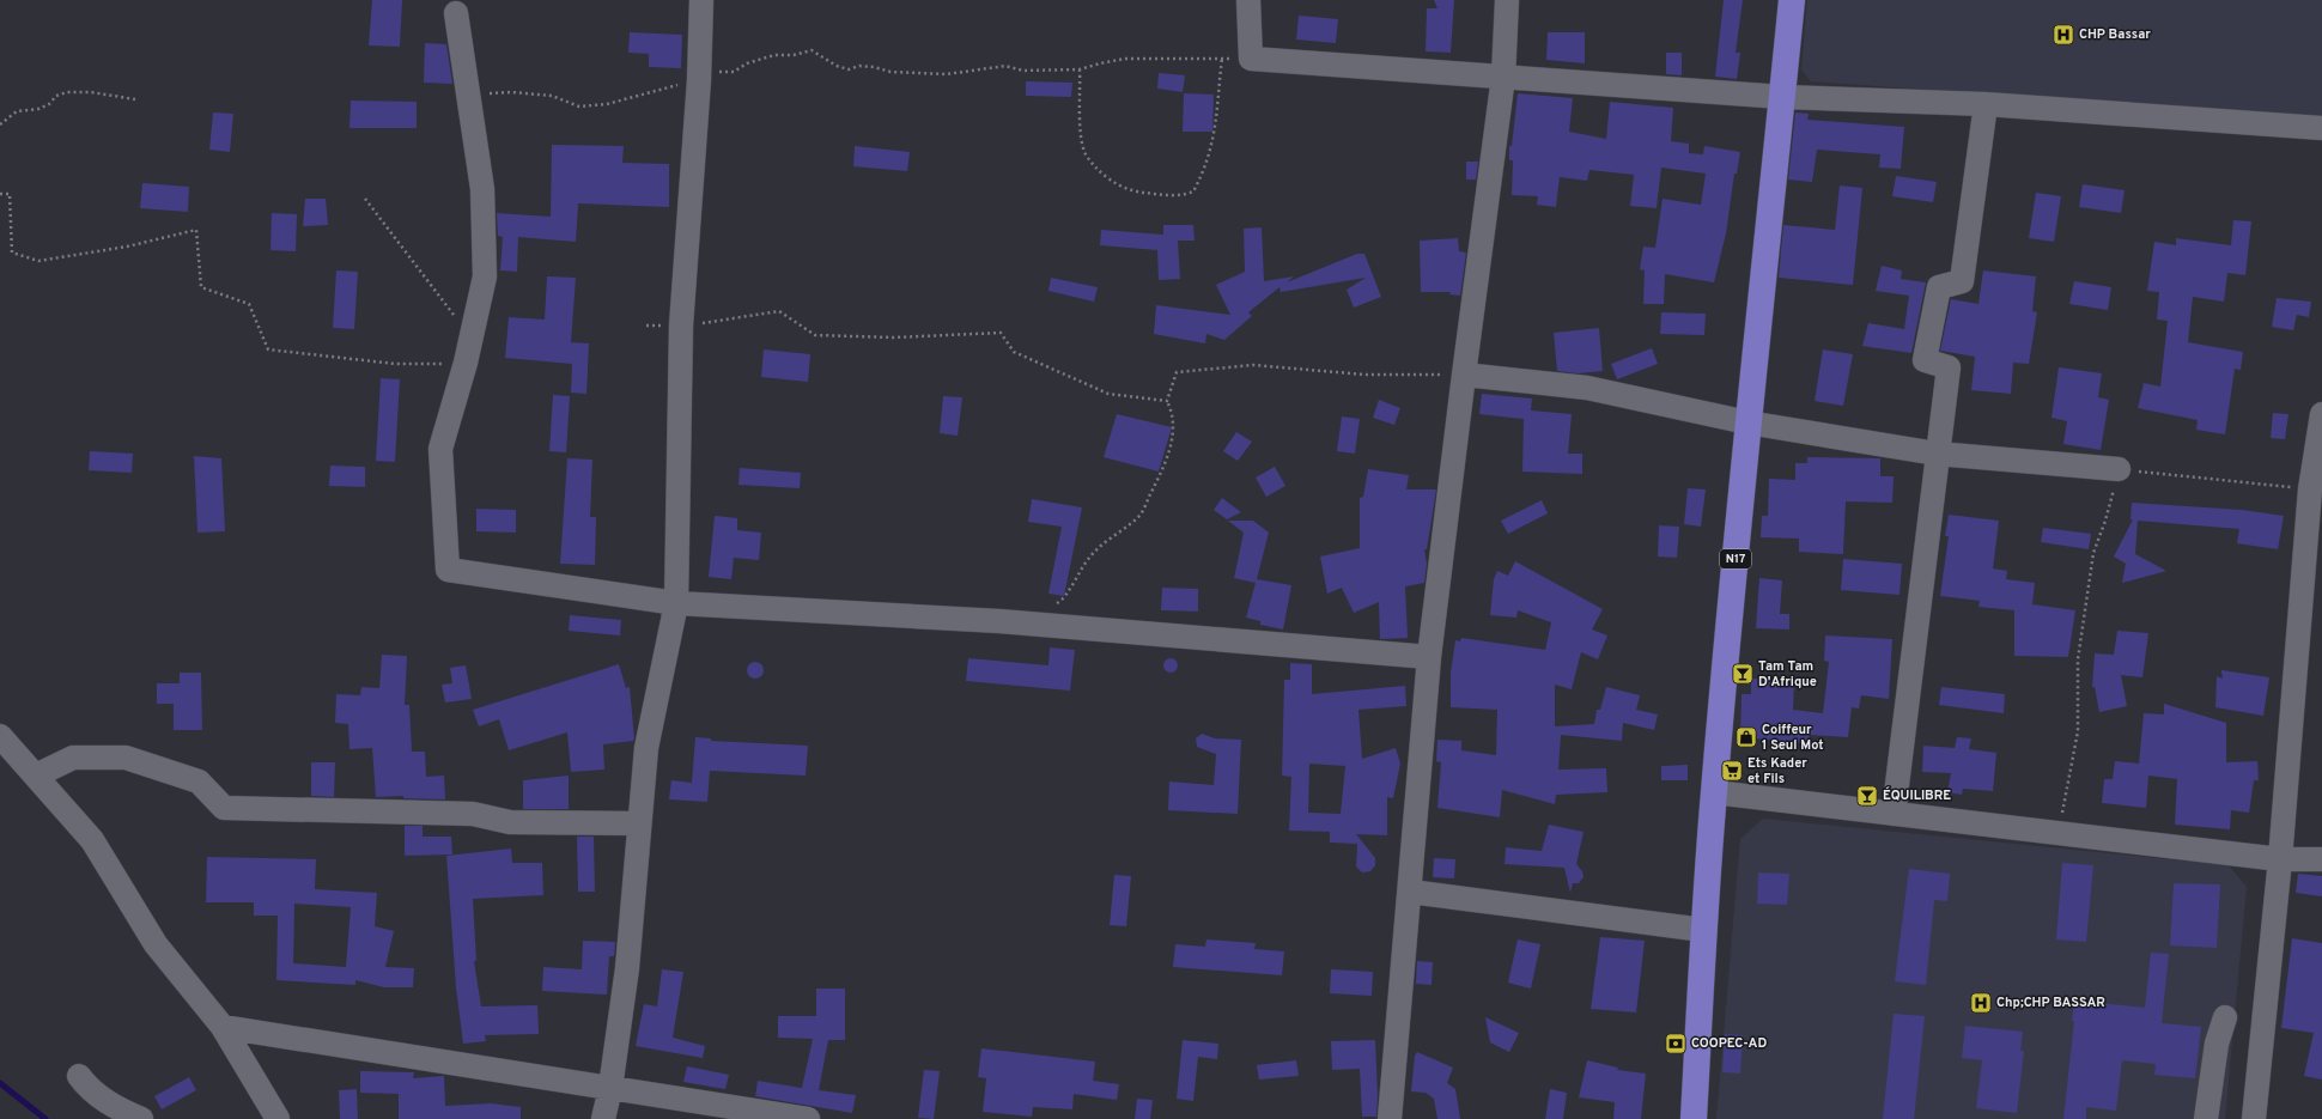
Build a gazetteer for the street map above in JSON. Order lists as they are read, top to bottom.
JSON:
{
  "streets": {
    "main road": ["N17"]
  },
  "places": {
    "hospital": ["CHP Bassar", "Chp;CHP BASSAR"],
    "bar": ["Tam Tam D'Afrique", "ÉQUILIBRE"],
    "shop": ["Coiffeur 1 Seul Mot"],
    "supermarket": ["Ets Kader et Fils"],
    "bank": ["COOPEC-AD"]
  }
}
